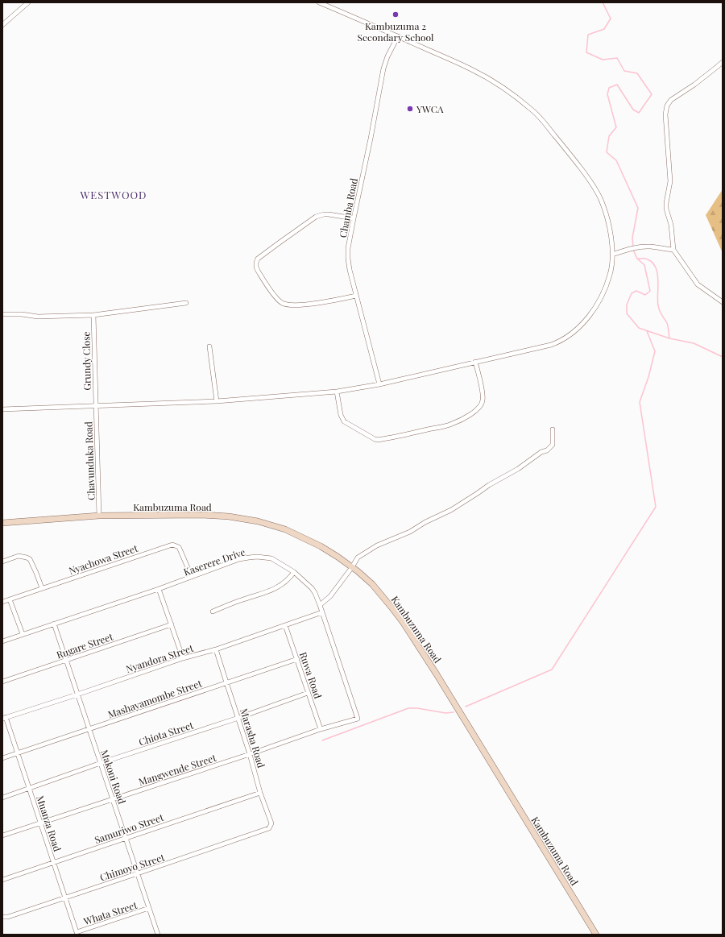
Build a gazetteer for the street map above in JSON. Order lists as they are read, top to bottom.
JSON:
{
  "streets": {
    "main road": ["Kambuzuma Road"],
    "street": [
      "Chamba Road",
      "Grundy Close",
      "Chavunduka Road",
      "Nyachowa Street",
      "Kaserere Drive",
      "Rugare Street",
      "Nyandora Street",
      "Ruwa Road",
      "Mashayamombe Street",
      "Chiota Street",
      "Marasha Road",
      "Mangwende Street",
      "Makoni Road",
      "Muanza Road",
      "Samuriwo Street",
      "Chimoyo Street",
      "Whata Street"
    ]
  },
  "crossings": [
    ["Grundy Close", "Chavunduka Road"],
    ["Chavunduka Road", "Kambuzuma Road"],
    ["Nyachowa Street", "Kaserere Drive"],
    ["Kaserere Drive", "Nyandora Street"],
    ["Kaserere Drive", "Mangwende Street"],
    ["Kaserere Drive", "Makoni Road"],
    ["Rugare Street", "Makoni Road"],
    ["Nyandora Street", "Ruwa Road"],
    ["Nyandora Street", "Marasha Road"],
    ["Nyandora Street", "Makoni Road"],
    ["Nyandora Street", "Muanza Road"],
    ["Ruwa Road", "Mashayamombe Street"],
    ["Ruwa Road", "Chiota Street"],
    ["Ruwa Road", "Mangwende Street"],
    ["Mashayamombe Street", "Marasha Road"],
    ["Mashayamombe Street", "Makoni Road"],
    ["Mashayamombe Street", "Muanza Road"],
    ["Chiota Street", "Marasha Road"],
    ["Chiota Street", "Makoni Road"],
    ["Chiota Street", "Muanza Road"],
    ["Marasha Road", "Mangwende Street"],
    ["Marasha Road", "Samuriwo Street"],
    ["Marasha Road", "Chimoyo Street"],
    ["Mangwende Street", "Makoni Road"],
    ["Mangwende Street", "Muanza Road"],
    ["Makoni Road", "Samuriwo Street"],
    ["Makoni Road", "Chimoyo Street"],
    ["Makoni Road", "Whata Street"],
    ["Muanza Road", "Samuriwo Street"],
    ["Muanza Road", "Chimoyo Street"],
    ["Muanza Road", "Whata Street"]
  ],
  "districts": ["WESTWOOD"],
  "places": ["Kambuzuma 2 Secondary School", "YWCA"]
}
